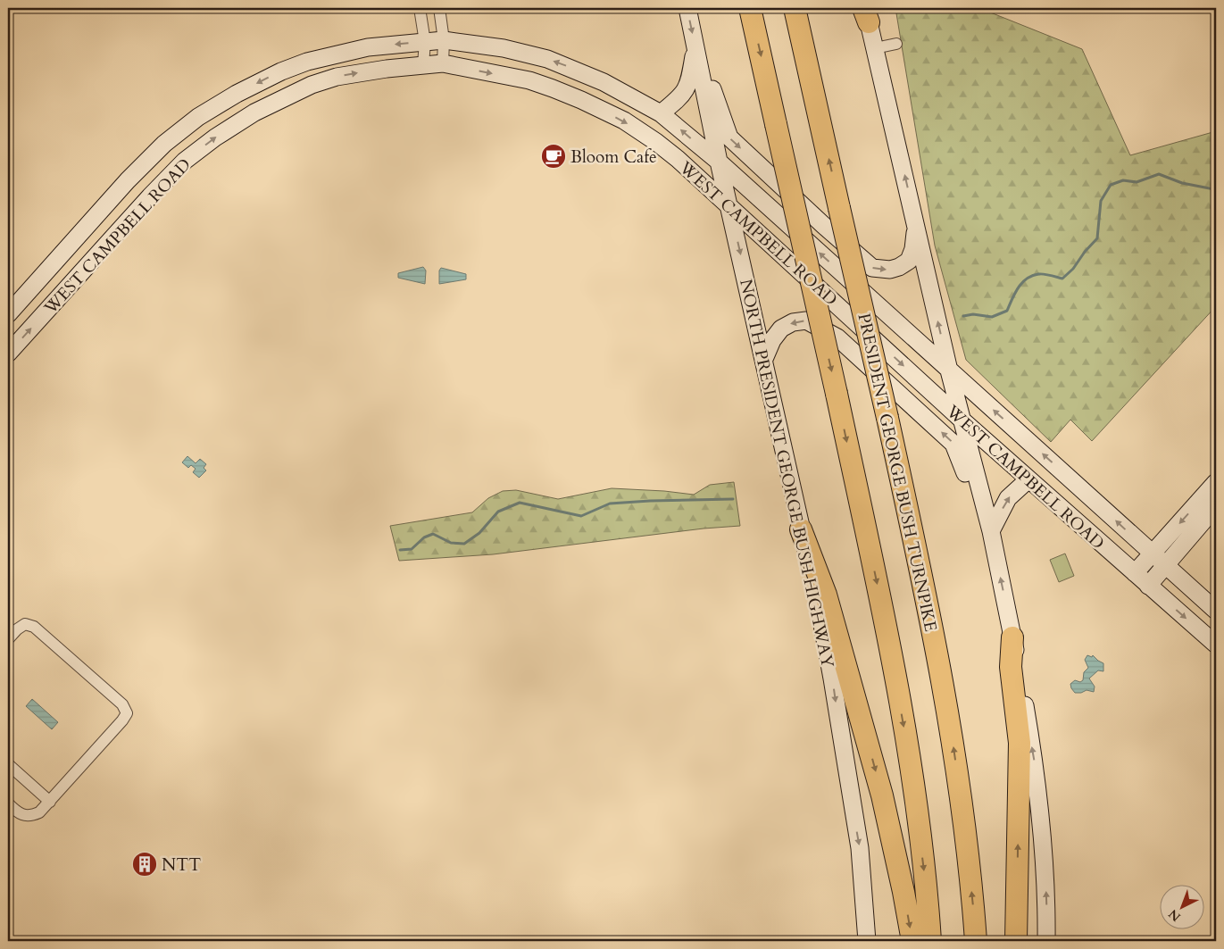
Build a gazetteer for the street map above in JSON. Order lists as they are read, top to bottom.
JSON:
{
  "streets": {
    "highway": ["PRESIDENT GEORGE BUSH TURNPIKE"],
    "main road": ["WEST CAMPBELL ROAD", "NORTH PRESIDENT GEORGE BUSH HIGHWAY"]
  },
  "crossings": [
    ["WEST CAMPBELL ROAD", "NORTH PRESIDENT GEORGE BUSH HIGHWAY"]
  ],
  "one_way": ["NORTH PRESIDENT GEORGE BUSH HIGHWAY"],
  "places": {
    "cafe": ["Bloom Cafe"],
    "building": ["NTT"]
  },
  "north": "bottom left"
}
